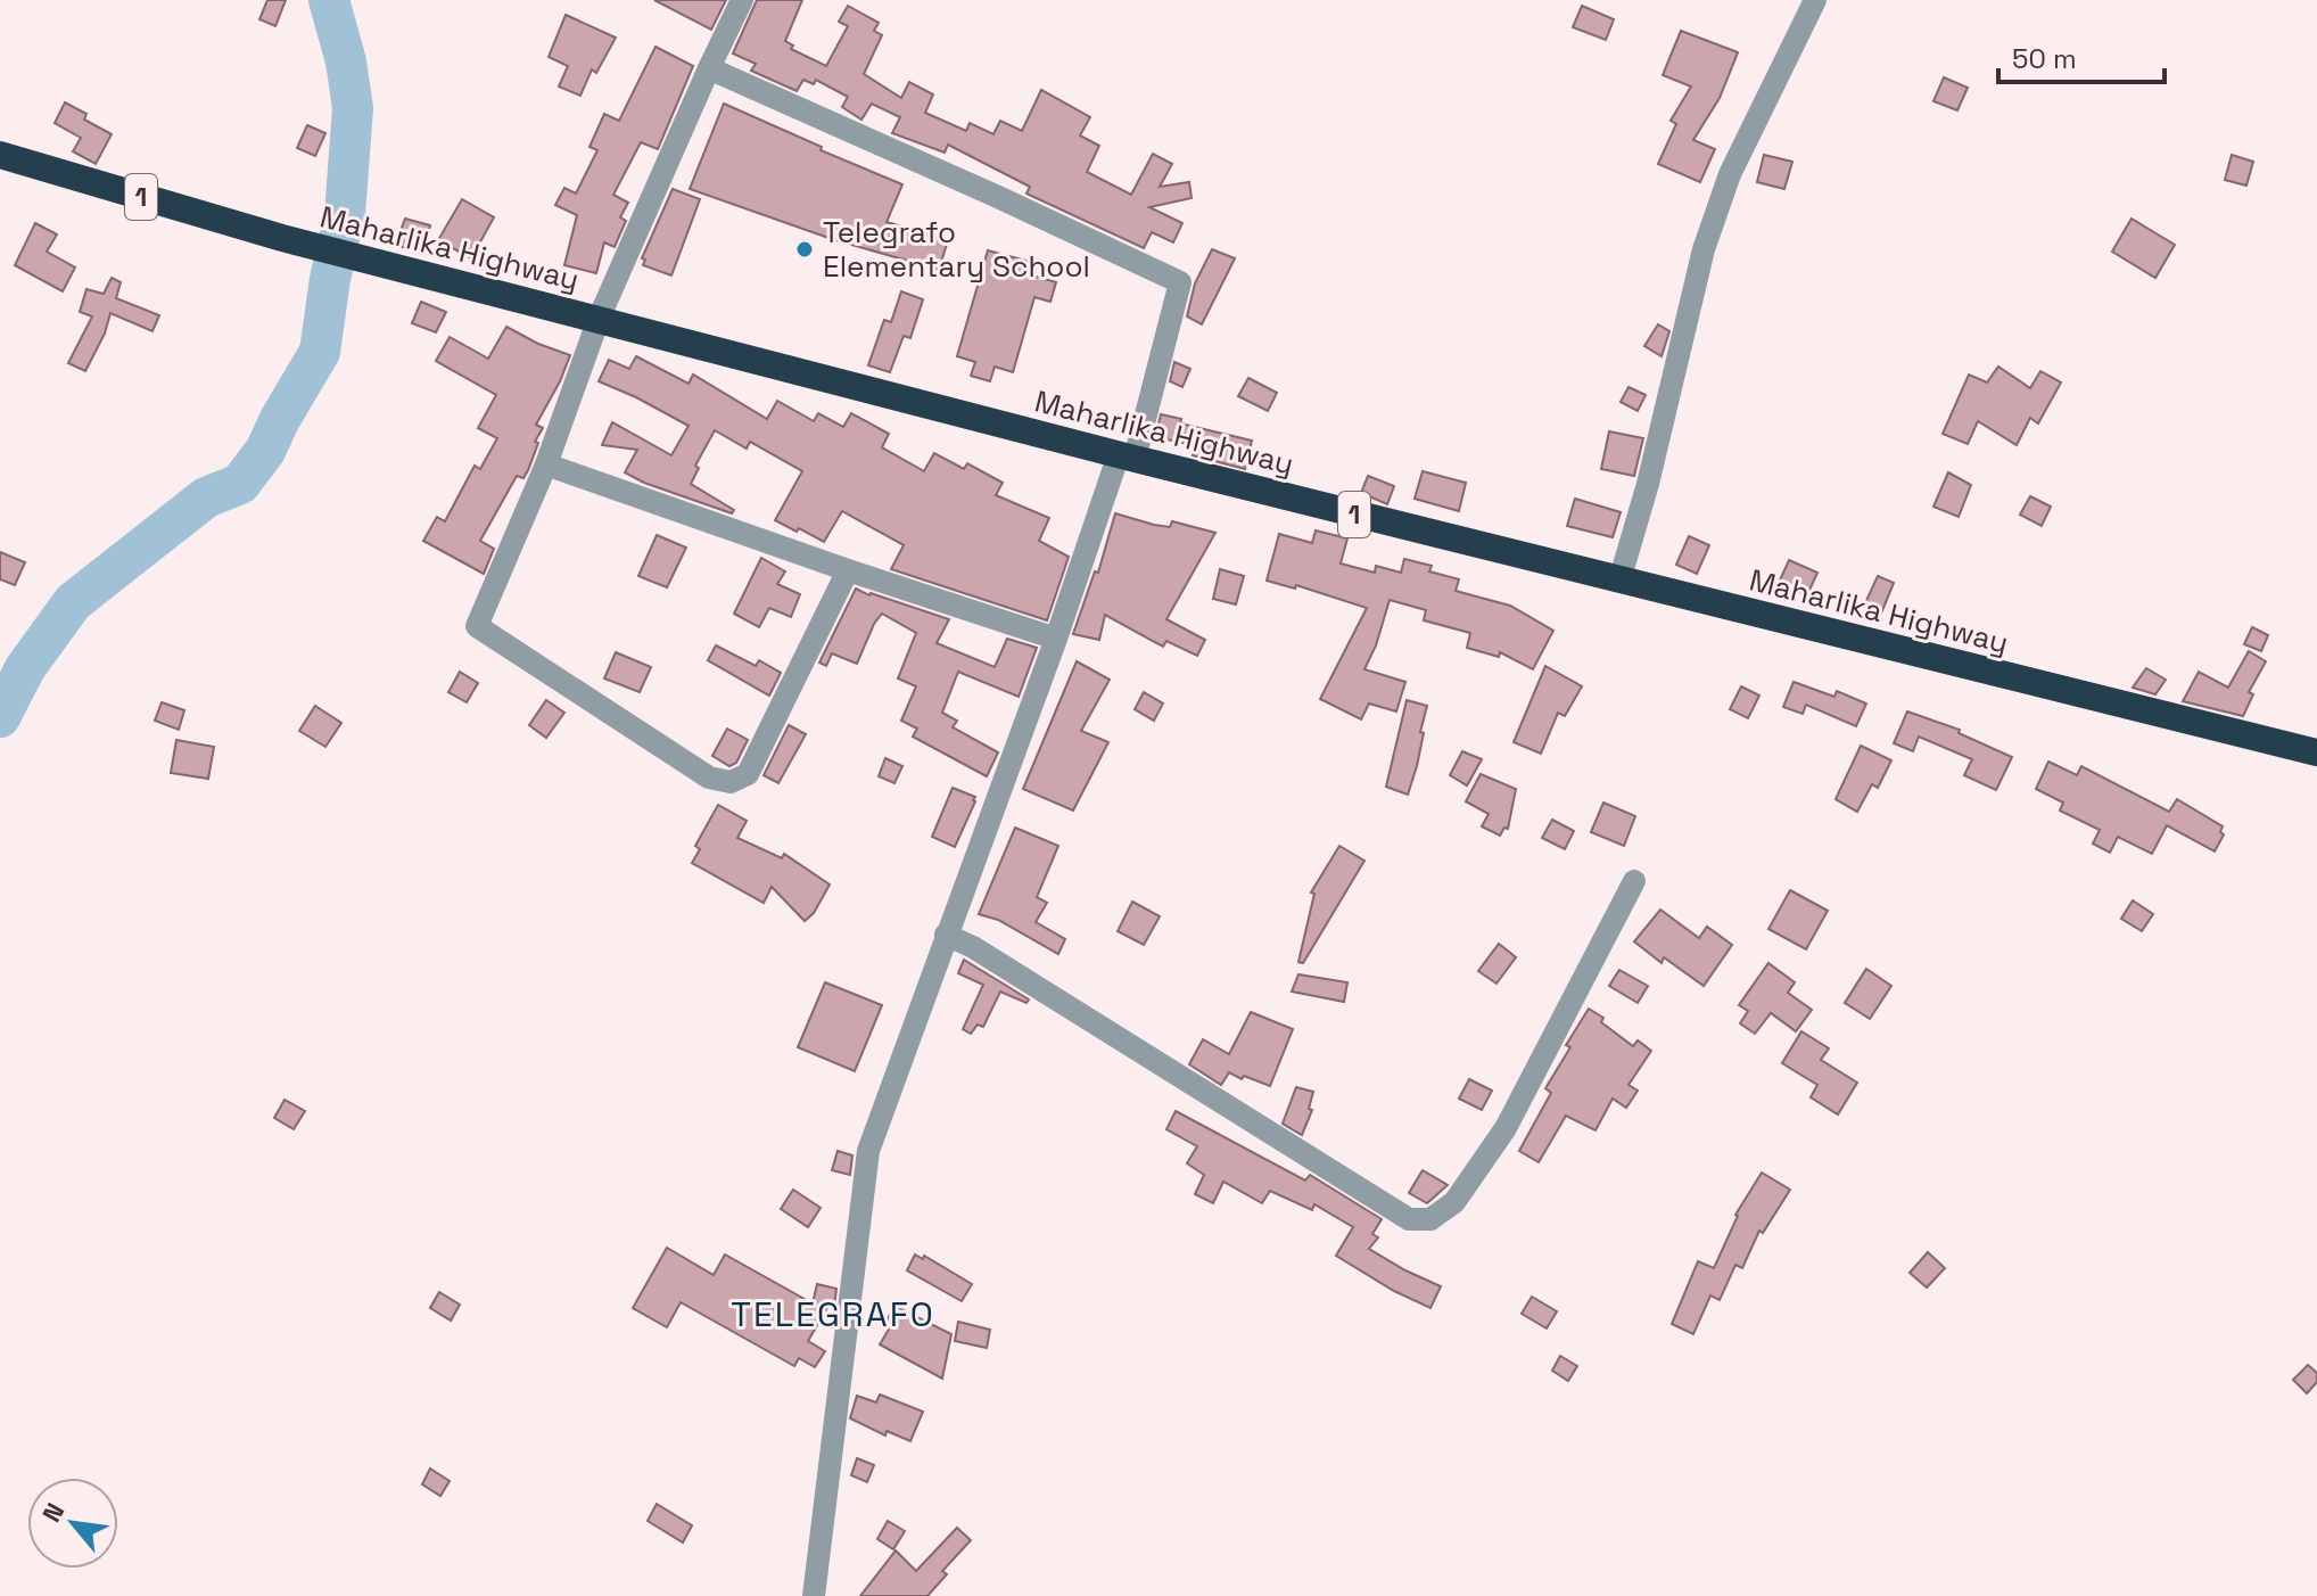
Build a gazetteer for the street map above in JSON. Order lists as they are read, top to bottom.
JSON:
{
  "streets": {
    "highway": ["1", "Maharlika Highway"]
  },
  "districts": ["TELEGRAFO"],
  "places": ["Telegrafo Elementary School"],
  "scale_bar": "50 m",
  "north": "top left"
}
